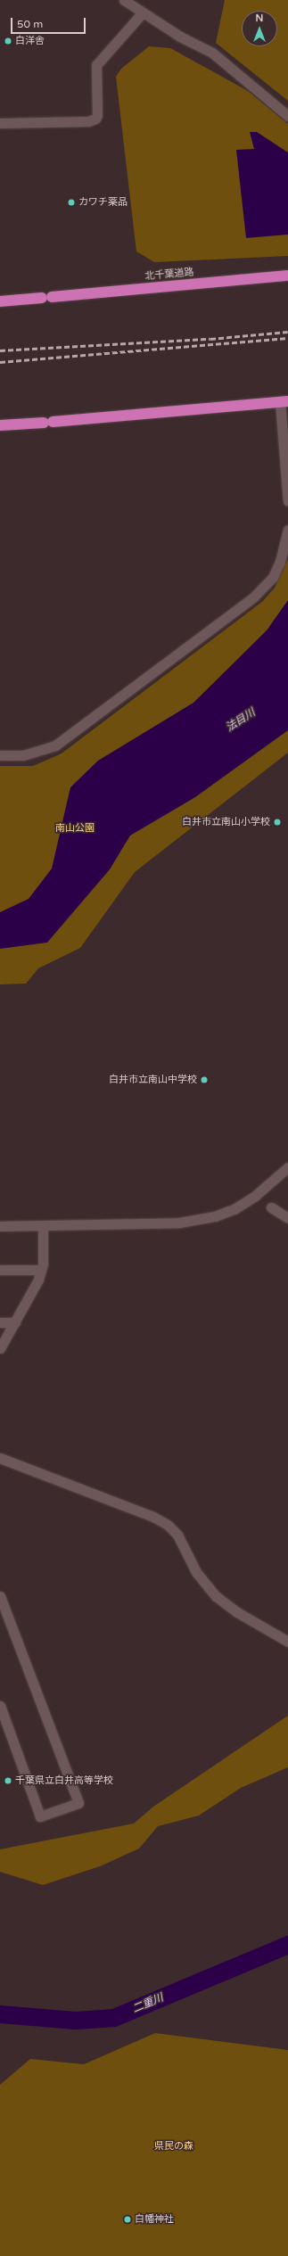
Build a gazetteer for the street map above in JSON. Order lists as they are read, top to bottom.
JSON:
{
  "streets": {
    "highway": ["北千葉道路"]
  },
  "water": ["法目川", "二重川"],
  "parks": ["南山公園", "県民の森"],
  "places": [
    "白洋舎",
    "カワチ薬品",
    "白井市立南山小学校",
    "白井市立南山中学校",
    "千葉県立白井高等学校",
    "白幡神社"
  ],
  "scale_bar": "50 m",
  "north": "top"
}
